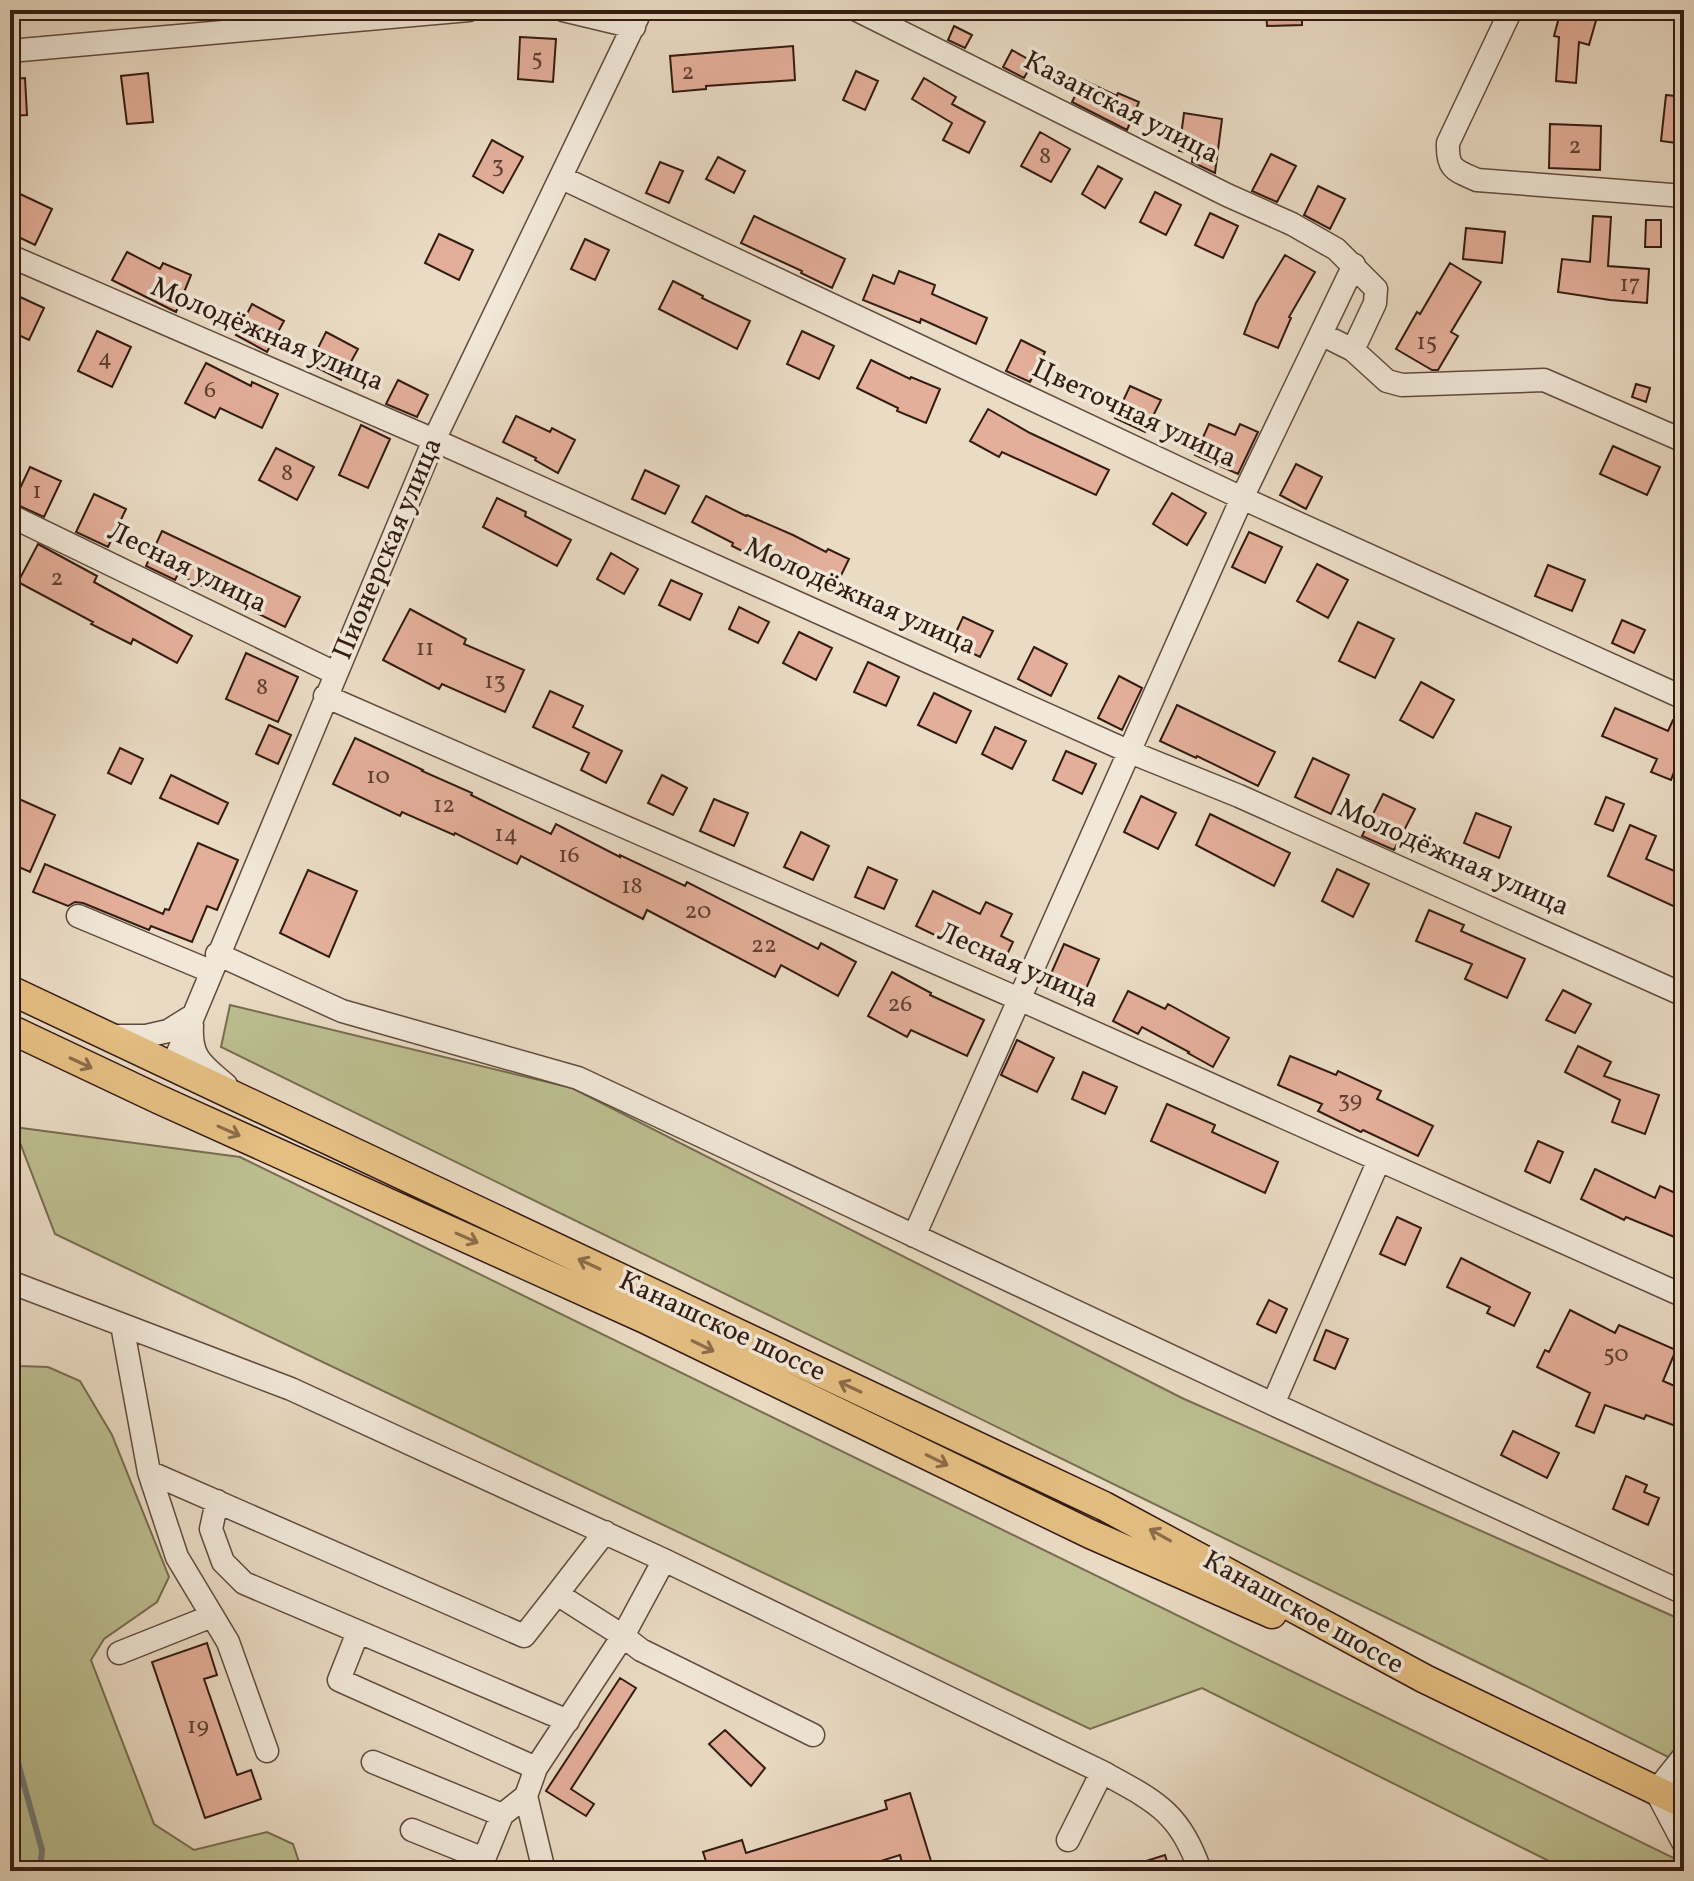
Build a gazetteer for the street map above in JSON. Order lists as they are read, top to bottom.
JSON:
{
  "streets": {
    "main road": ["Пионерская улица", "Канашское шоссе"],
    "street": [
      "Казанская улица",
      "Молодёжная улица",
      "Цветочная улица",
      "Лесная улица"
    ]
  },
  "crossings": [
    ["Молодёжная улица", "Пионерская улица"],
    ["Цветочная улица", "Пионерская улица"],
    ["Пионерская улица", "Лесная улица"],
    ["Пионерская улица", "Канашское шоссе"]
  ],
  "house_numbers": [
    "5",
    "2",
    "2",
    "8",
    "3",
    "17",
    "15",
    "4",
    "6",
    "8",
    "1",
    "2",
    "11",
    "13",
    "8",
    "10",
    "12",
    "14",
    "16",
    "18",
    "20",
    "22",
    "26",
    "39",
    "50",
    "19"
  ]
}
